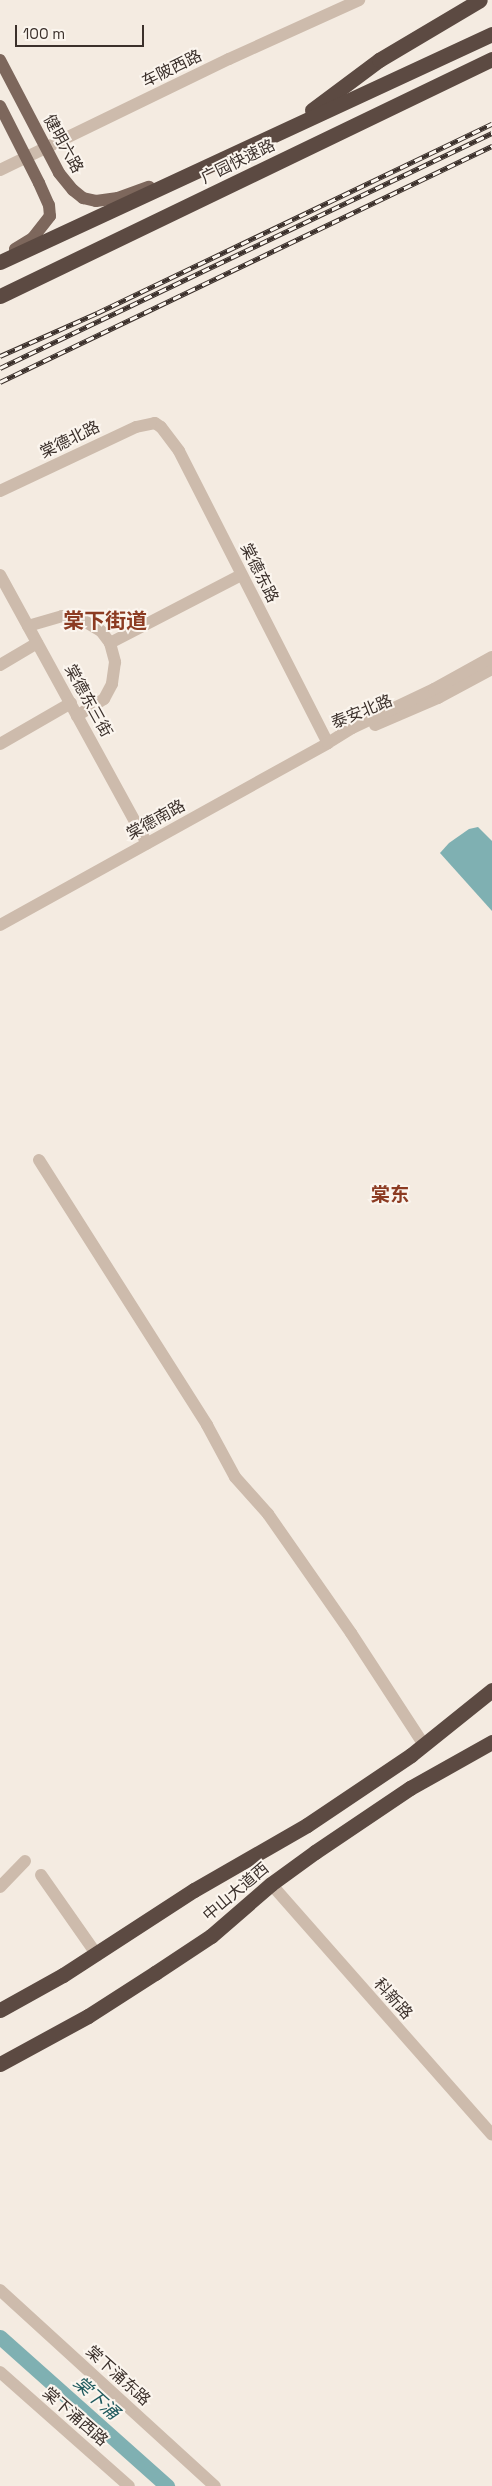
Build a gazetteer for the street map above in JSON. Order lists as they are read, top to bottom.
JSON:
{
  "streets": {
    "highway": ["广园快速路", "中山大道西"],
    "main road": ["健明六路"],
    "street": [
      "车陂西路",
      "棠德北路",
      "棠德东路",
      "棠德东三街",
      "泰安北路",
      "棠德南路",
      "科新路",
      "棠下涌东路",
      "棠下涌西路"
    ]
  },
  "crossings": [
    ["车陂西路", "健明六路"],
    ["健明六路", "广园快速路"],
    ["棠德北路", "棠德东路"],
    ["棠德东路", "泰安北路"],
    ["棠德东路", "棠德南路"],
    ["棠德东三街", "棠德南路"],
    ["泰安北路", "棠德南路"],
    ["中山大道西", "科新路"]
  ],
  "districts": ["棠下街道", "棠东"],
  "water": ["棠下涌"],
  "scale_bar": "100 m"
}
